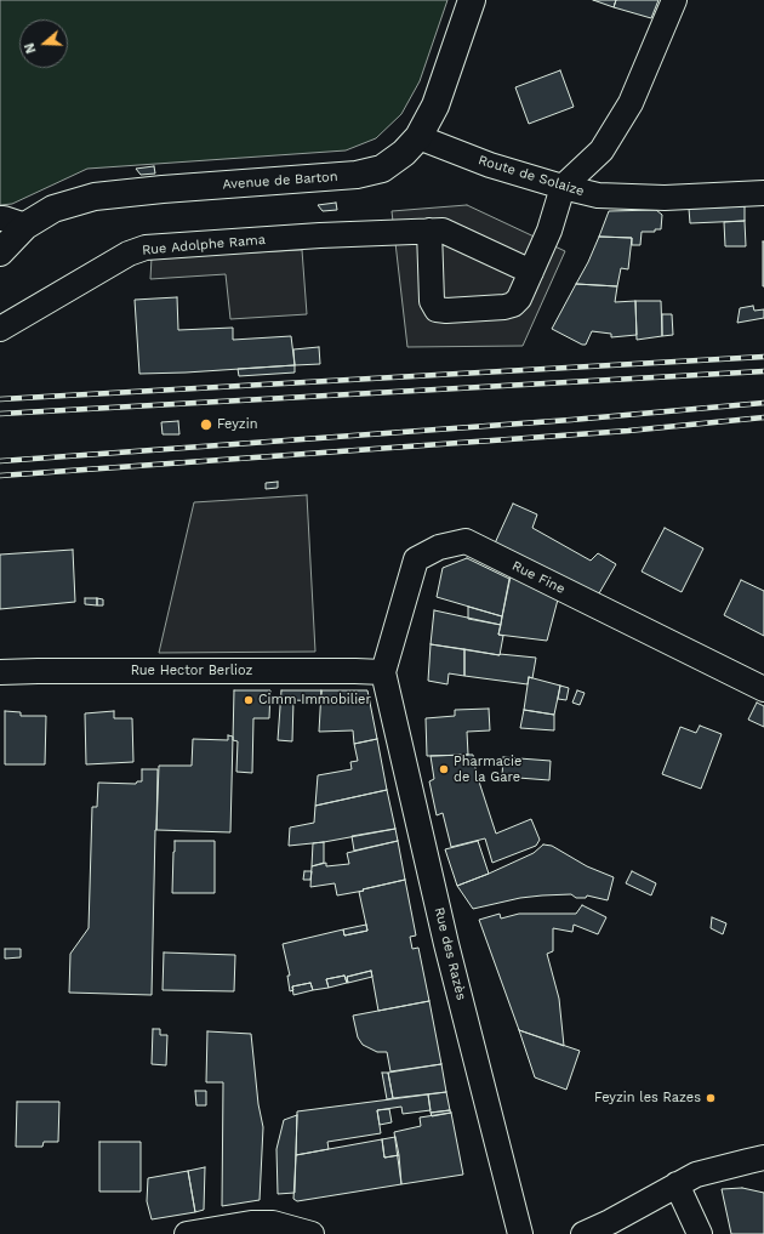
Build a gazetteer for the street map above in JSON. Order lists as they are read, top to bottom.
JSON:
{
  "streets": {
    "street": [
      "Route de Solaize",
      "Avenue de Barton",
      "Rue Adolphe Rama",
      "Rue Fine",
      "Rue Hector Berlioz",
      "Rue des Razès"
    ]
  },
  "crossings": [
    ["Route de Solaize", "Avenue de Barton"],
    ["Rue Fine", "Rue Hector Berlioz"],
    ["Rue Fine", "Rue des Razès"],
    ["Rue Hector Berlioz", "Rue des Razès"]
  ],
  "places": [
    "Feyzin",
    "Cimm Immobilier",
    "Pharmacie de la Gare",
    "Feyzin les Razes"
  ],
  "north": "left"
}
